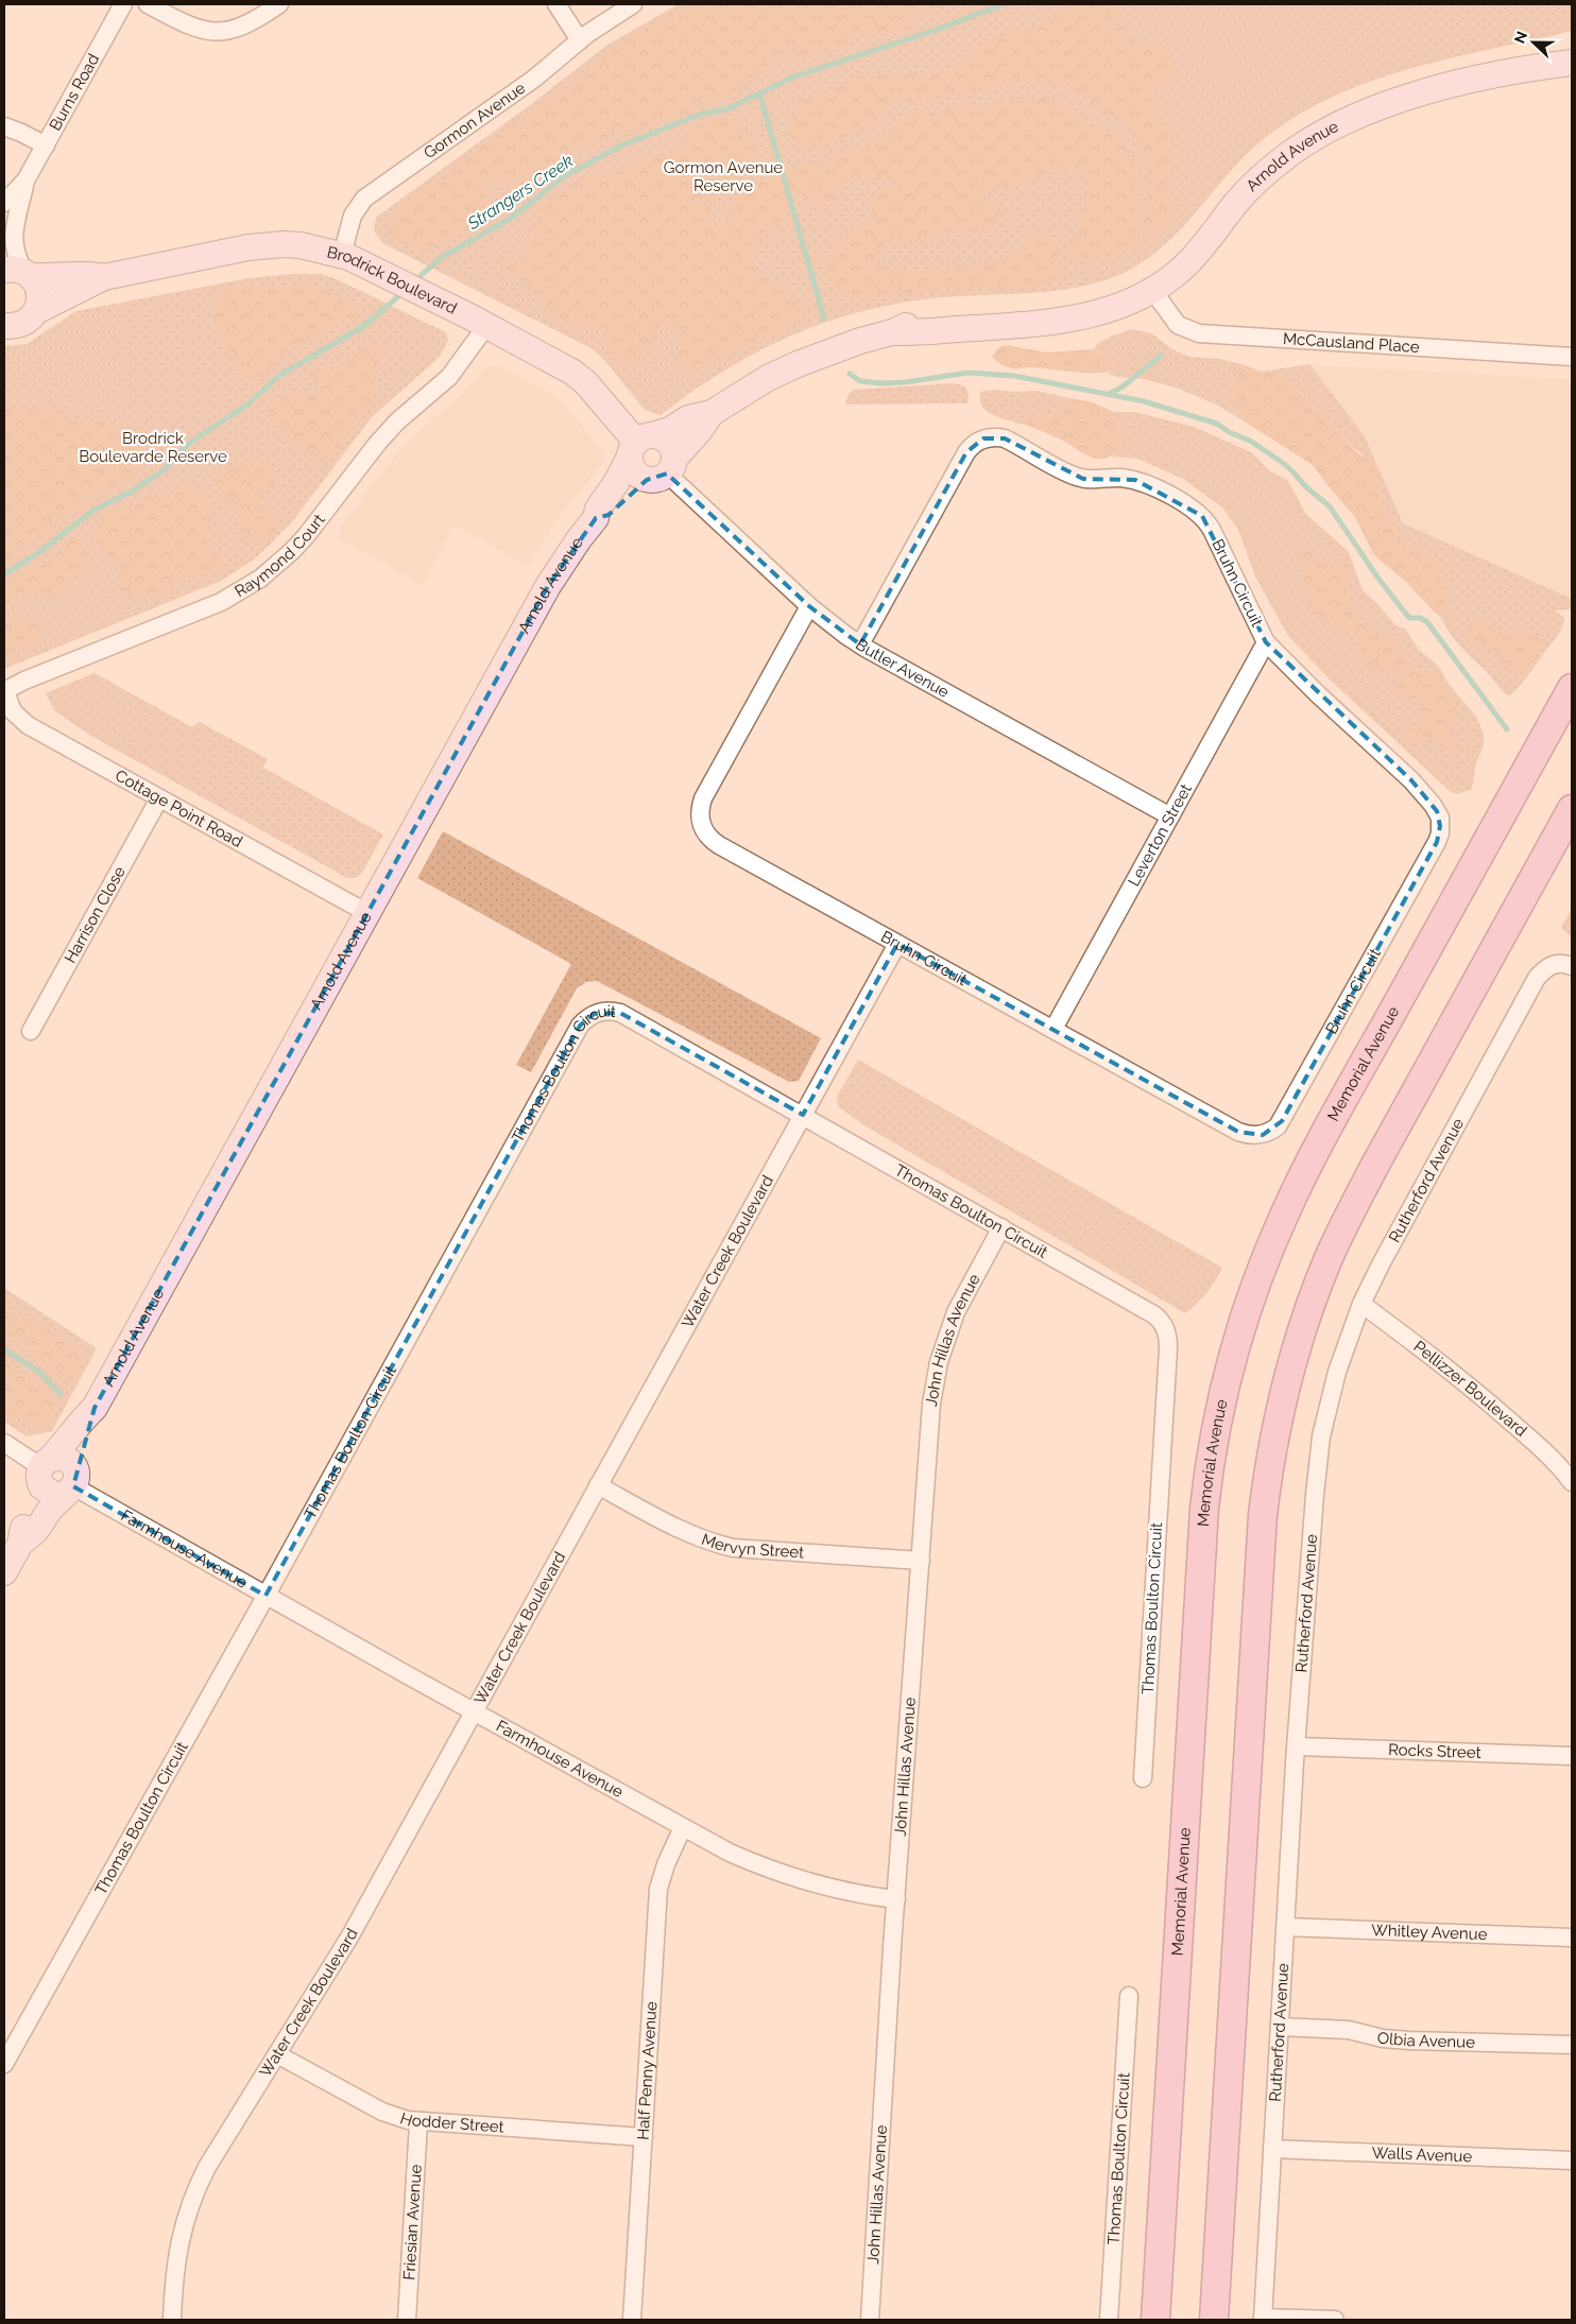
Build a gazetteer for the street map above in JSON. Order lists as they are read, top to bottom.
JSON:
{
  "streets": {
    "main road": ["Memorial Avenue"],
    "street": [
      "Burns Road",
      "Gormon Avenue",
      "Arnold Avenue",
      "Brodrick Boulevard",
      "McCausland Place",
      "Raymond Court",
      "Bruhn Circuit",
      "Butler Avenue",
      "Cottage Point Road",
      "Leverton Street",
      "Harrison Close",
      "Thomas Boulton Circuit",
      "Rutherford Avenue",
      "Water Creek Boulevard",
      "John Hillas Avenue",
      "Pellizzer Boulevard",
      "Mervyn Street",
      "Farmhouse Avenue",
      "Rocks Street",
      "Whitley Avenue",
      "Olbia Avenue",
      "Half Penny Avenue",
      "Hodder Street",
      "Walls Avenue",
      "Friesian Avenue"
    ]
  },
  "crossings": [
    ["Burns Road", "Brodrick Boulevard"],
    ["Gormon Avenue", "Brodrick Boulevard"],
    ["Arnold Avenue", "Brodrick Boulevard"],
    ["Arnold Avenue", "McCausland Place"],
    ["Arnold Avenue", "Butler Avenue"],
    ["Arnold Avenue", "Cottage Point Road"],
    ["Arnold Avenue", "Farmhouse Avenue"],
    ["Brodrick Boulevard", "Raymond Court"],
    ["Raymond Court", "Cottage Point Road"],
    ["Bruhn Circuit", "Butler Avenue"],
    ["Bruhn Circuit", "Leverton Street"],
    ["Bruhn Circuit", "Water Creek Boulevard"],
    ["Butler Avenue", "Leverton Street"],
    ["Cottage Point Road", "Harrison Close"],
    ["Thomas Boulton Circuit", "Water Creek Boulevard"],
    ["Thomas Boulton Circuit", "John Hillas Avenue"],
    ["Thomas Boulton Circuit", "Farmhouse Avenue"],
    ["Rutherford Avenue", "Pellizzer Boulevard"],
    ["Rutherford Avenue", "Rocks Street"],
    ["Rutherford Avenue", "Whitley Avenue"],
    ["Rutherford Avenue", "Olbia Avenue"],
    ["Rutherford Avenue", "Walls Avenue"],
    ["Water Creek Boulevard", "Mervyn Street"],
    ["Water Creek Boulevard", "Farmhouse Avenue"],
    ["Water Creek Boulevard", "Hodder Street"],
    ["John Hillas Avenue", "Mervyn Street"],
    ["John Hillas Avenue", "Farmhouse Avenue"],
    ["Farmhouse Avenue", "Half Penny Avenue"],
    ["Half Penny Avenue", "Hodder Street"],
    ["Hodder Street", "Friesian Avenue"]
  ],
  "water": ["Strangers Creek"],
  "parks": ["Gormon Avenue Reserve", "Brodrick Boulevarde Reserve"],
  "north": "left"
}
